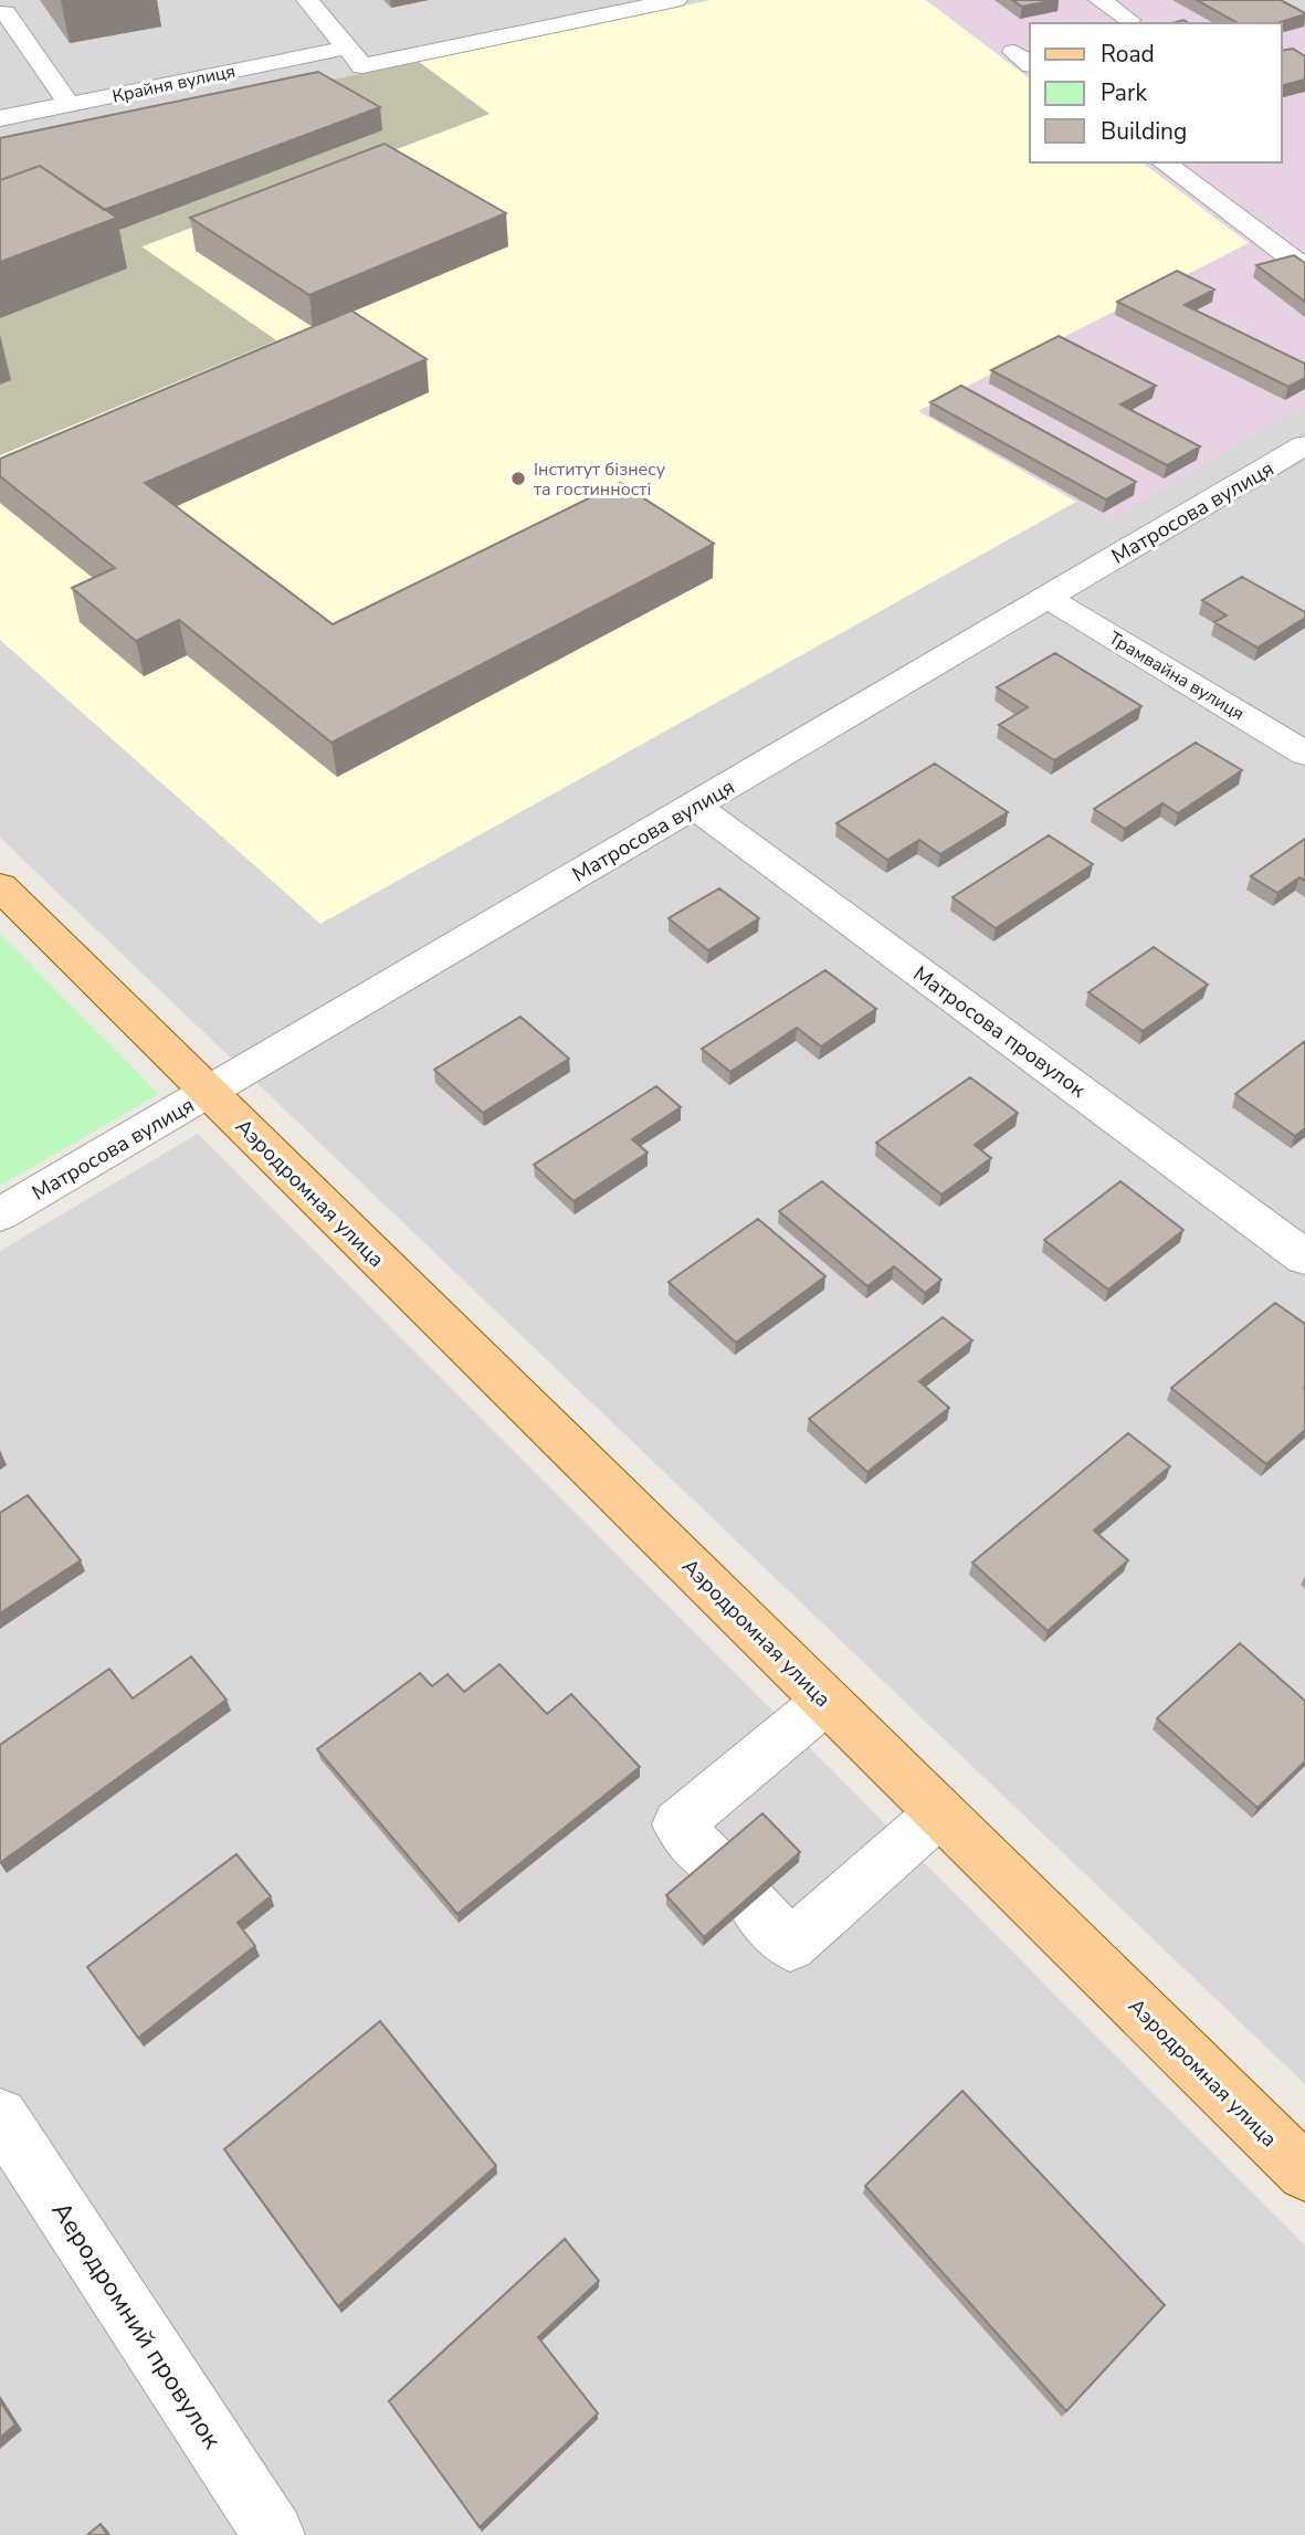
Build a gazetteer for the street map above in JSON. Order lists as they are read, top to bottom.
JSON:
{
  "streets": {
    "main road": ["Аэродромная улица"],
    "street": [
      "Крайня вулиця",
      "Матросова вулиця",
      "Трамвайна вулиця",
      "Матросова провулок",
      "Аеродромний провулок"
    ]
  },
  "crossings": [
    ["Матросова вулиця", "Трамвайна вулиця"],
    ["Матросова вулиця", "Матросова провулок"],
    ["Матросова вулиця", "Аэродромная улица"]
  ],
  "places": ["Інститут бізнесу та гостинності"],
  "legend": ["Road", "Park", "Building"]
}
